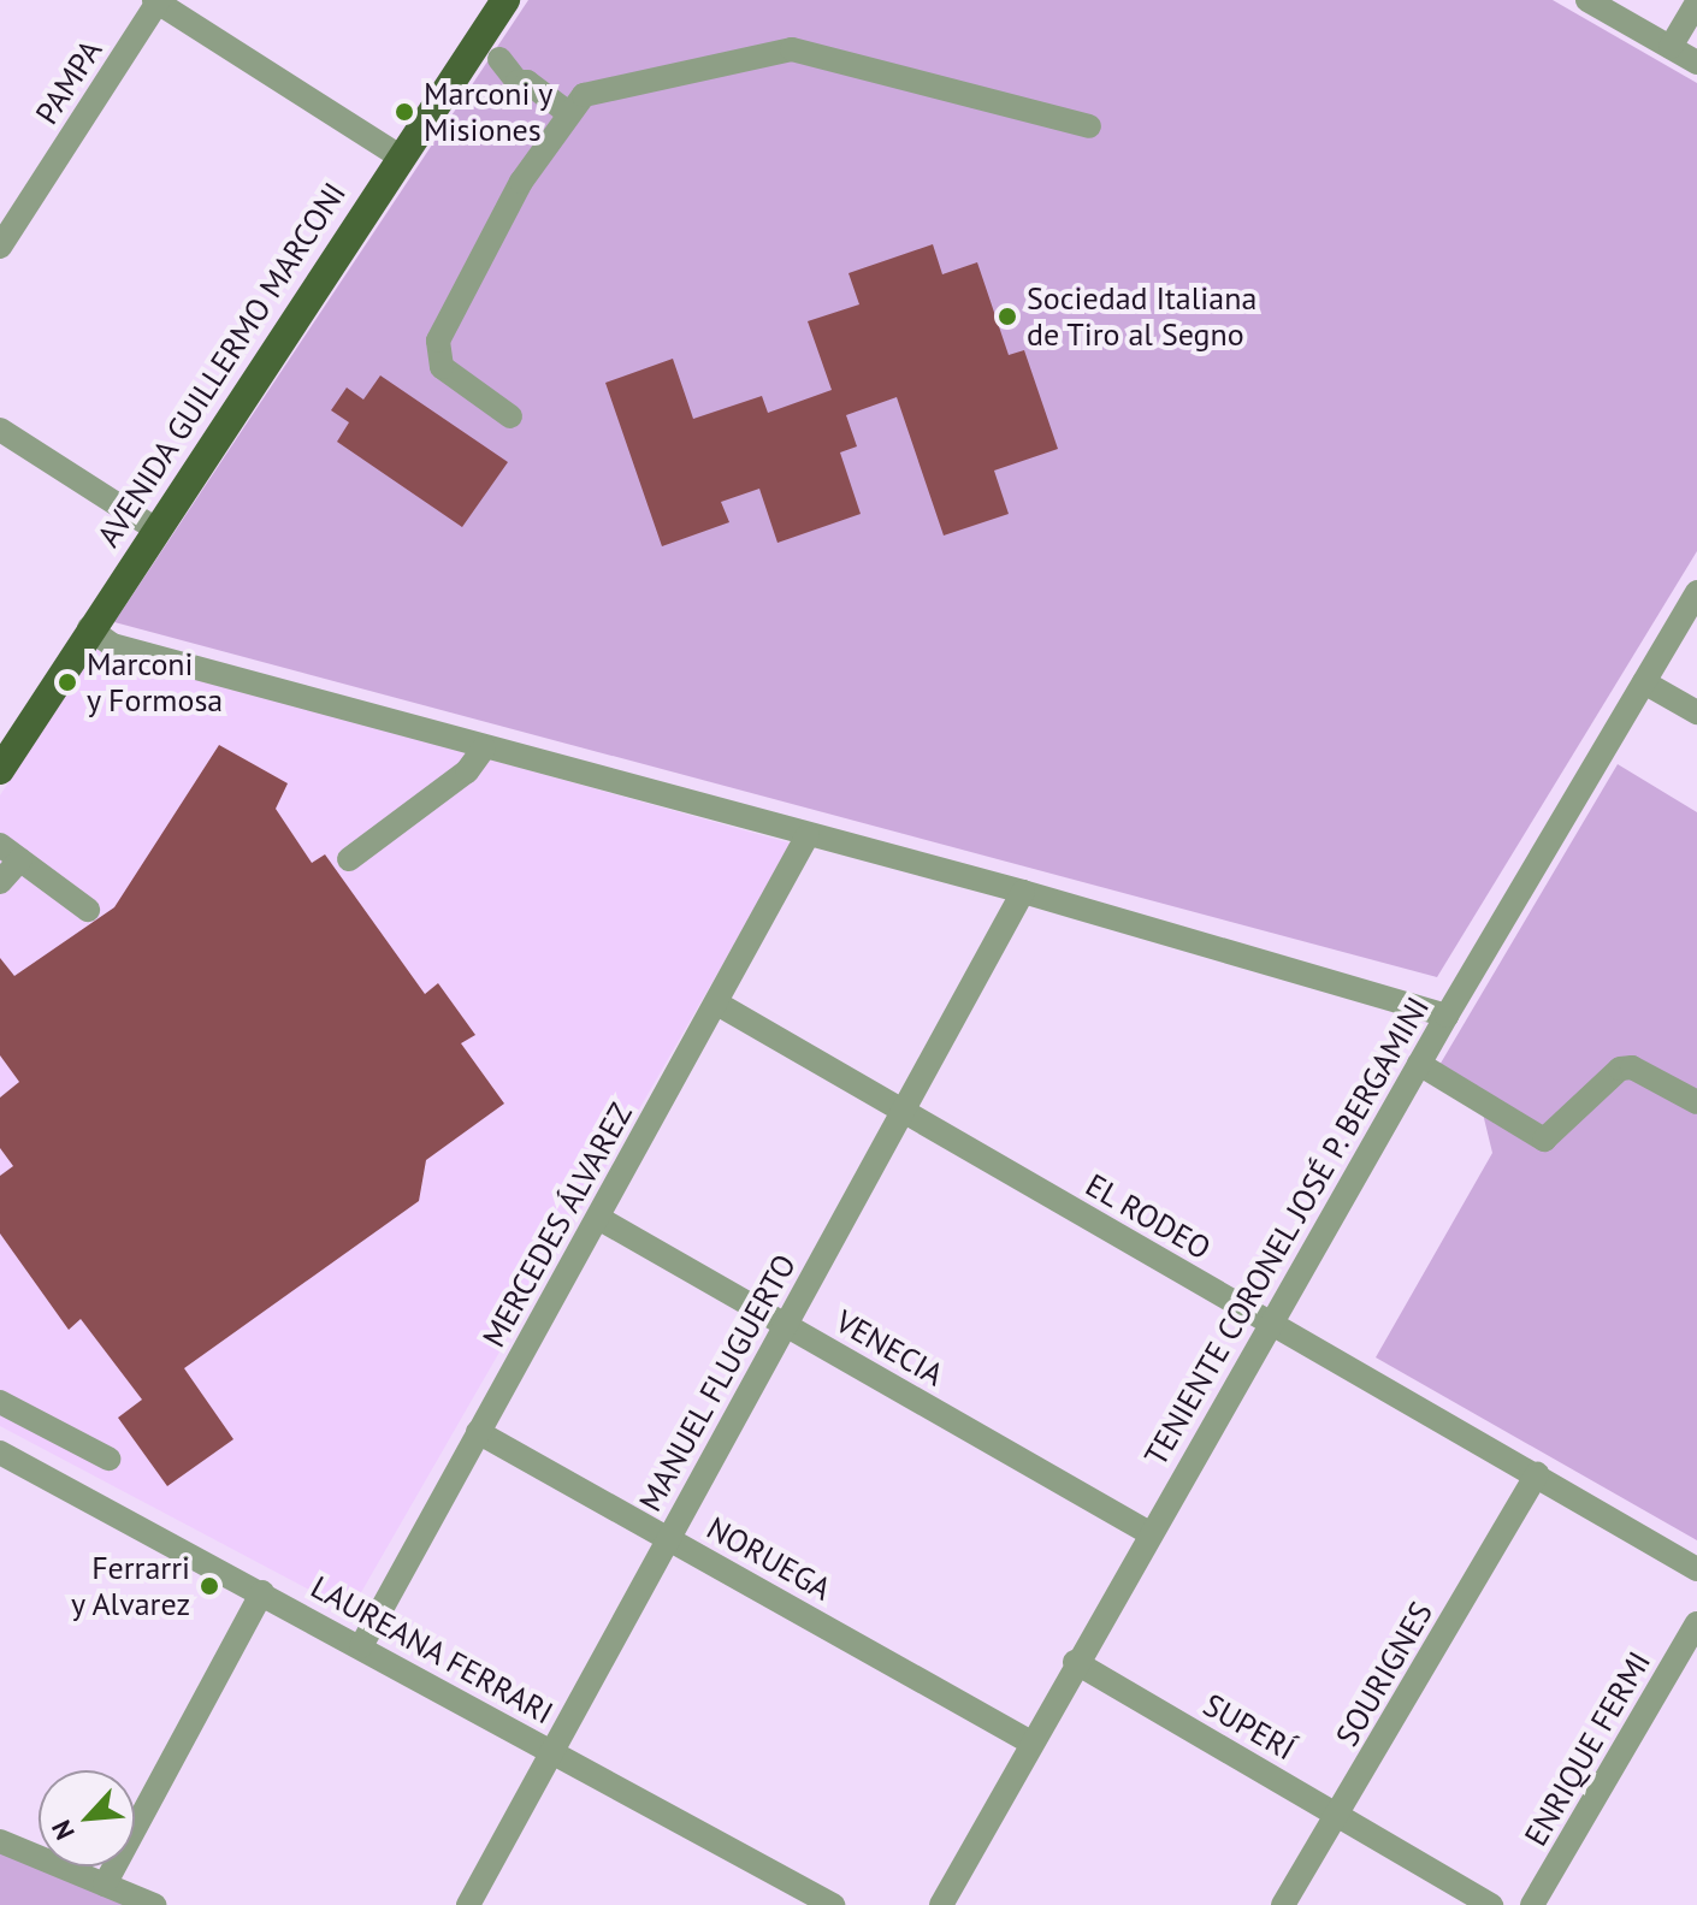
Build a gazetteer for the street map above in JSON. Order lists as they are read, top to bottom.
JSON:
{
  "streets": {
    "main road": ["AVENIDA GUILLERMO MARCONI"],
    "street": [
      "PAMPA",
      "EL RODEO",
      "MERCEDES ÁLVAREZ",
      "TENIENTE CORONEL JOSÉ P. BERGAMINI",
      "VENECIA",
      "MANUEL FLUGUERTO",
      "NORUEGA",
      "LAUREANA FERRARI",
      "SOURIGNES",
      "SUPERÍ",
      "ENRIQUE FERMI"
    ]
  },
  "crossings": [
    ["EL RODEO", "MERCEDES ÁLVAREZ"],
    ["EL RODEO", "TENIENTE CORONEL JOSÉ P. BERGAMINI"],
    ["EL RODEO", "MANUEL FLUGUERTO"],
    ["EL RODEO", "SOURIGNES"],
    ["MERCEDES ÁLVAREZ", "VENECIA"],
    ["MERCEDES ÁLVAREZ", "NORUEGA"],
    ["MERCEDES ÁLVAREZ", "LAUREANA FERRARI"],
    ["TENIENTE CORONEL JOSÉ P. BERGAMINI", "VENECIA"],
    ["TENIENTE CORONEL JOSÉ P. BERGAMINI", "NORUEGA"],
    ["TENIENTE CORONEL JOSÉ P. BERGAMINI", "SUPERÍ"],
    ["VENECIA", "MANUEL FLUGUERTO"],
    ["MANUEL FLUGUERTO", "NORUEGA"],
    ["MANUEL FLUGUERTO", "LAUREANA FERRARI"],
    ["SOURIGNES", "SUPERÍ"]
  ],
  "places": [
    "Marconi y Misiones",
    "Sociedad Italiana de Tiro al Segno",
    "Marconi y Formosa",
    "Ferrarri y Alvarez"
  ],
  "north": "bottom left"
}
